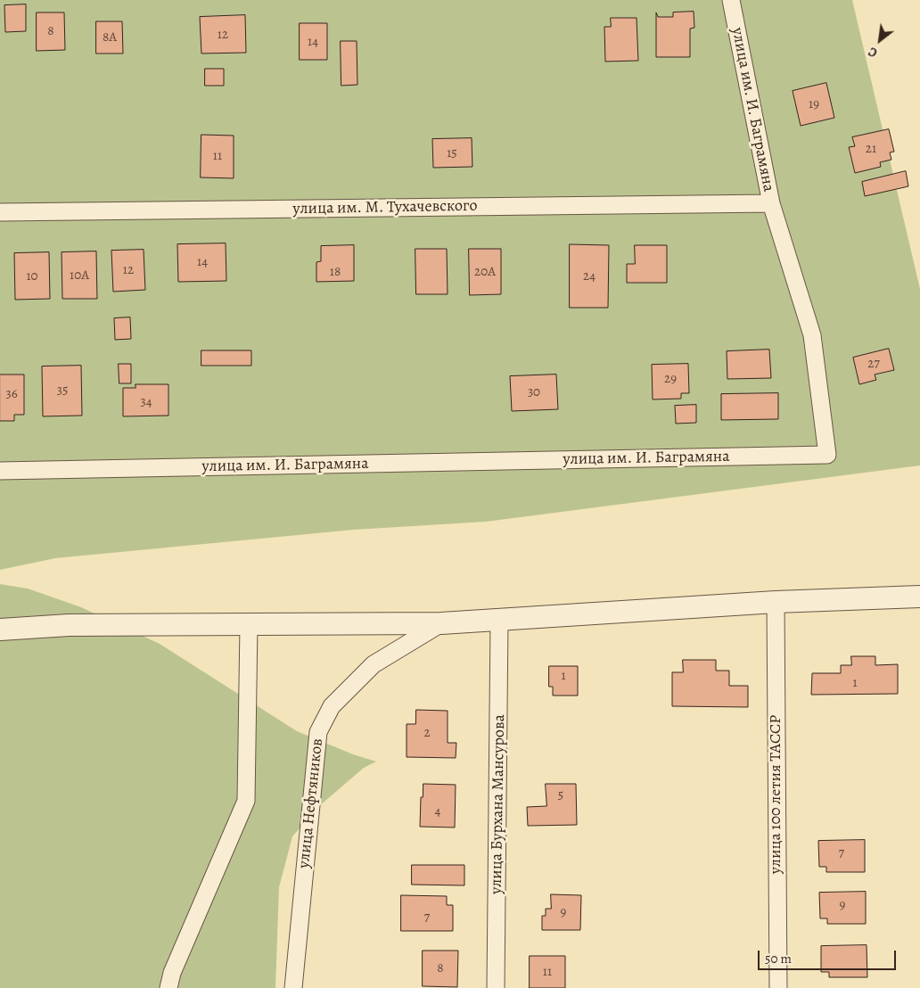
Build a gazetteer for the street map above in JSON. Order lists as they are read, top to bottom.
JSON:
{
  "streets": {
    "street": [
      "улица им. И. Баграмяна",
      "улица им. М. Тухачевского",
      "улица 100 летия ТАССР",
      "улица Нефтяников",
      "улица Бурхана Мансурова"
    ]
  },
  "crossings": [
    ["улица им. И. Баграмяна", "улица им. М. Тухачевского"]
  ],
  "house_numbers": [
    "8",
    "12",
    "8А",
    "14",
    "19",
    "21",
    "15",
    "11",
    "14",
    "12",
    "18",
    "20А",
    "10А",
    "10",
    "24",
    "27",
    "29",
    "35",
    "30",
    "36",
    "34",
    "1",
    "1",
    "2",
    "5",
    "4",
    "7",
    "9",
    "9",
    "7",
    "8",
    "11"
  ],
  "scale_bar": "50 m",
  "north": "bottom left"
}
